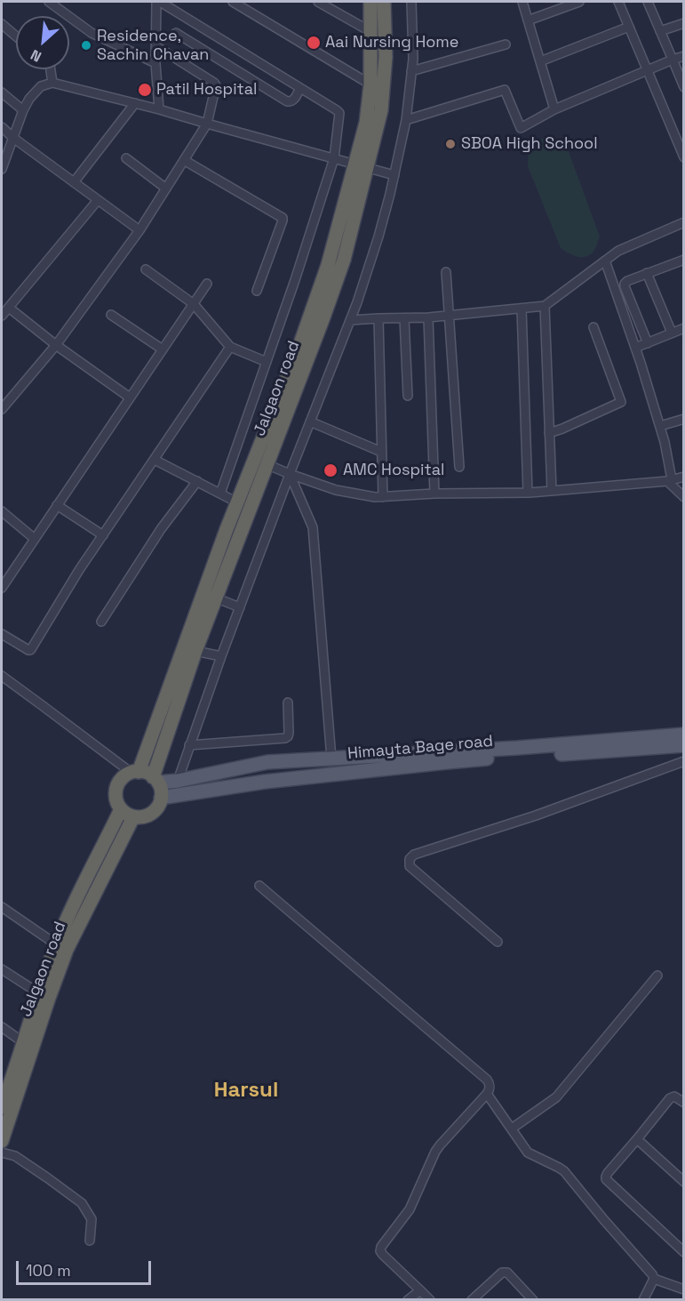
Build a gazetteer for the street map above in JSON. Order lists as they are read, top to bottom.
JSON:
{
  "streets": {
    "highway": ["Jalgaon road"],
    "main road": ["Himayta Bage road"]
  },
  "crossings": [
    ["Jalgaon road", "Himayta Bage road"]
  ],
  "districts": ["Harsul"],
  "places": [
    "Aai Nursing Home",
    "Residence, Sachin Chavan",
    "Patil Hospital",
    "SBOA High School",
    "AMC Hospital"
  ],
  "scale_bar": "100 m",
  "north": "bottom left"
}
